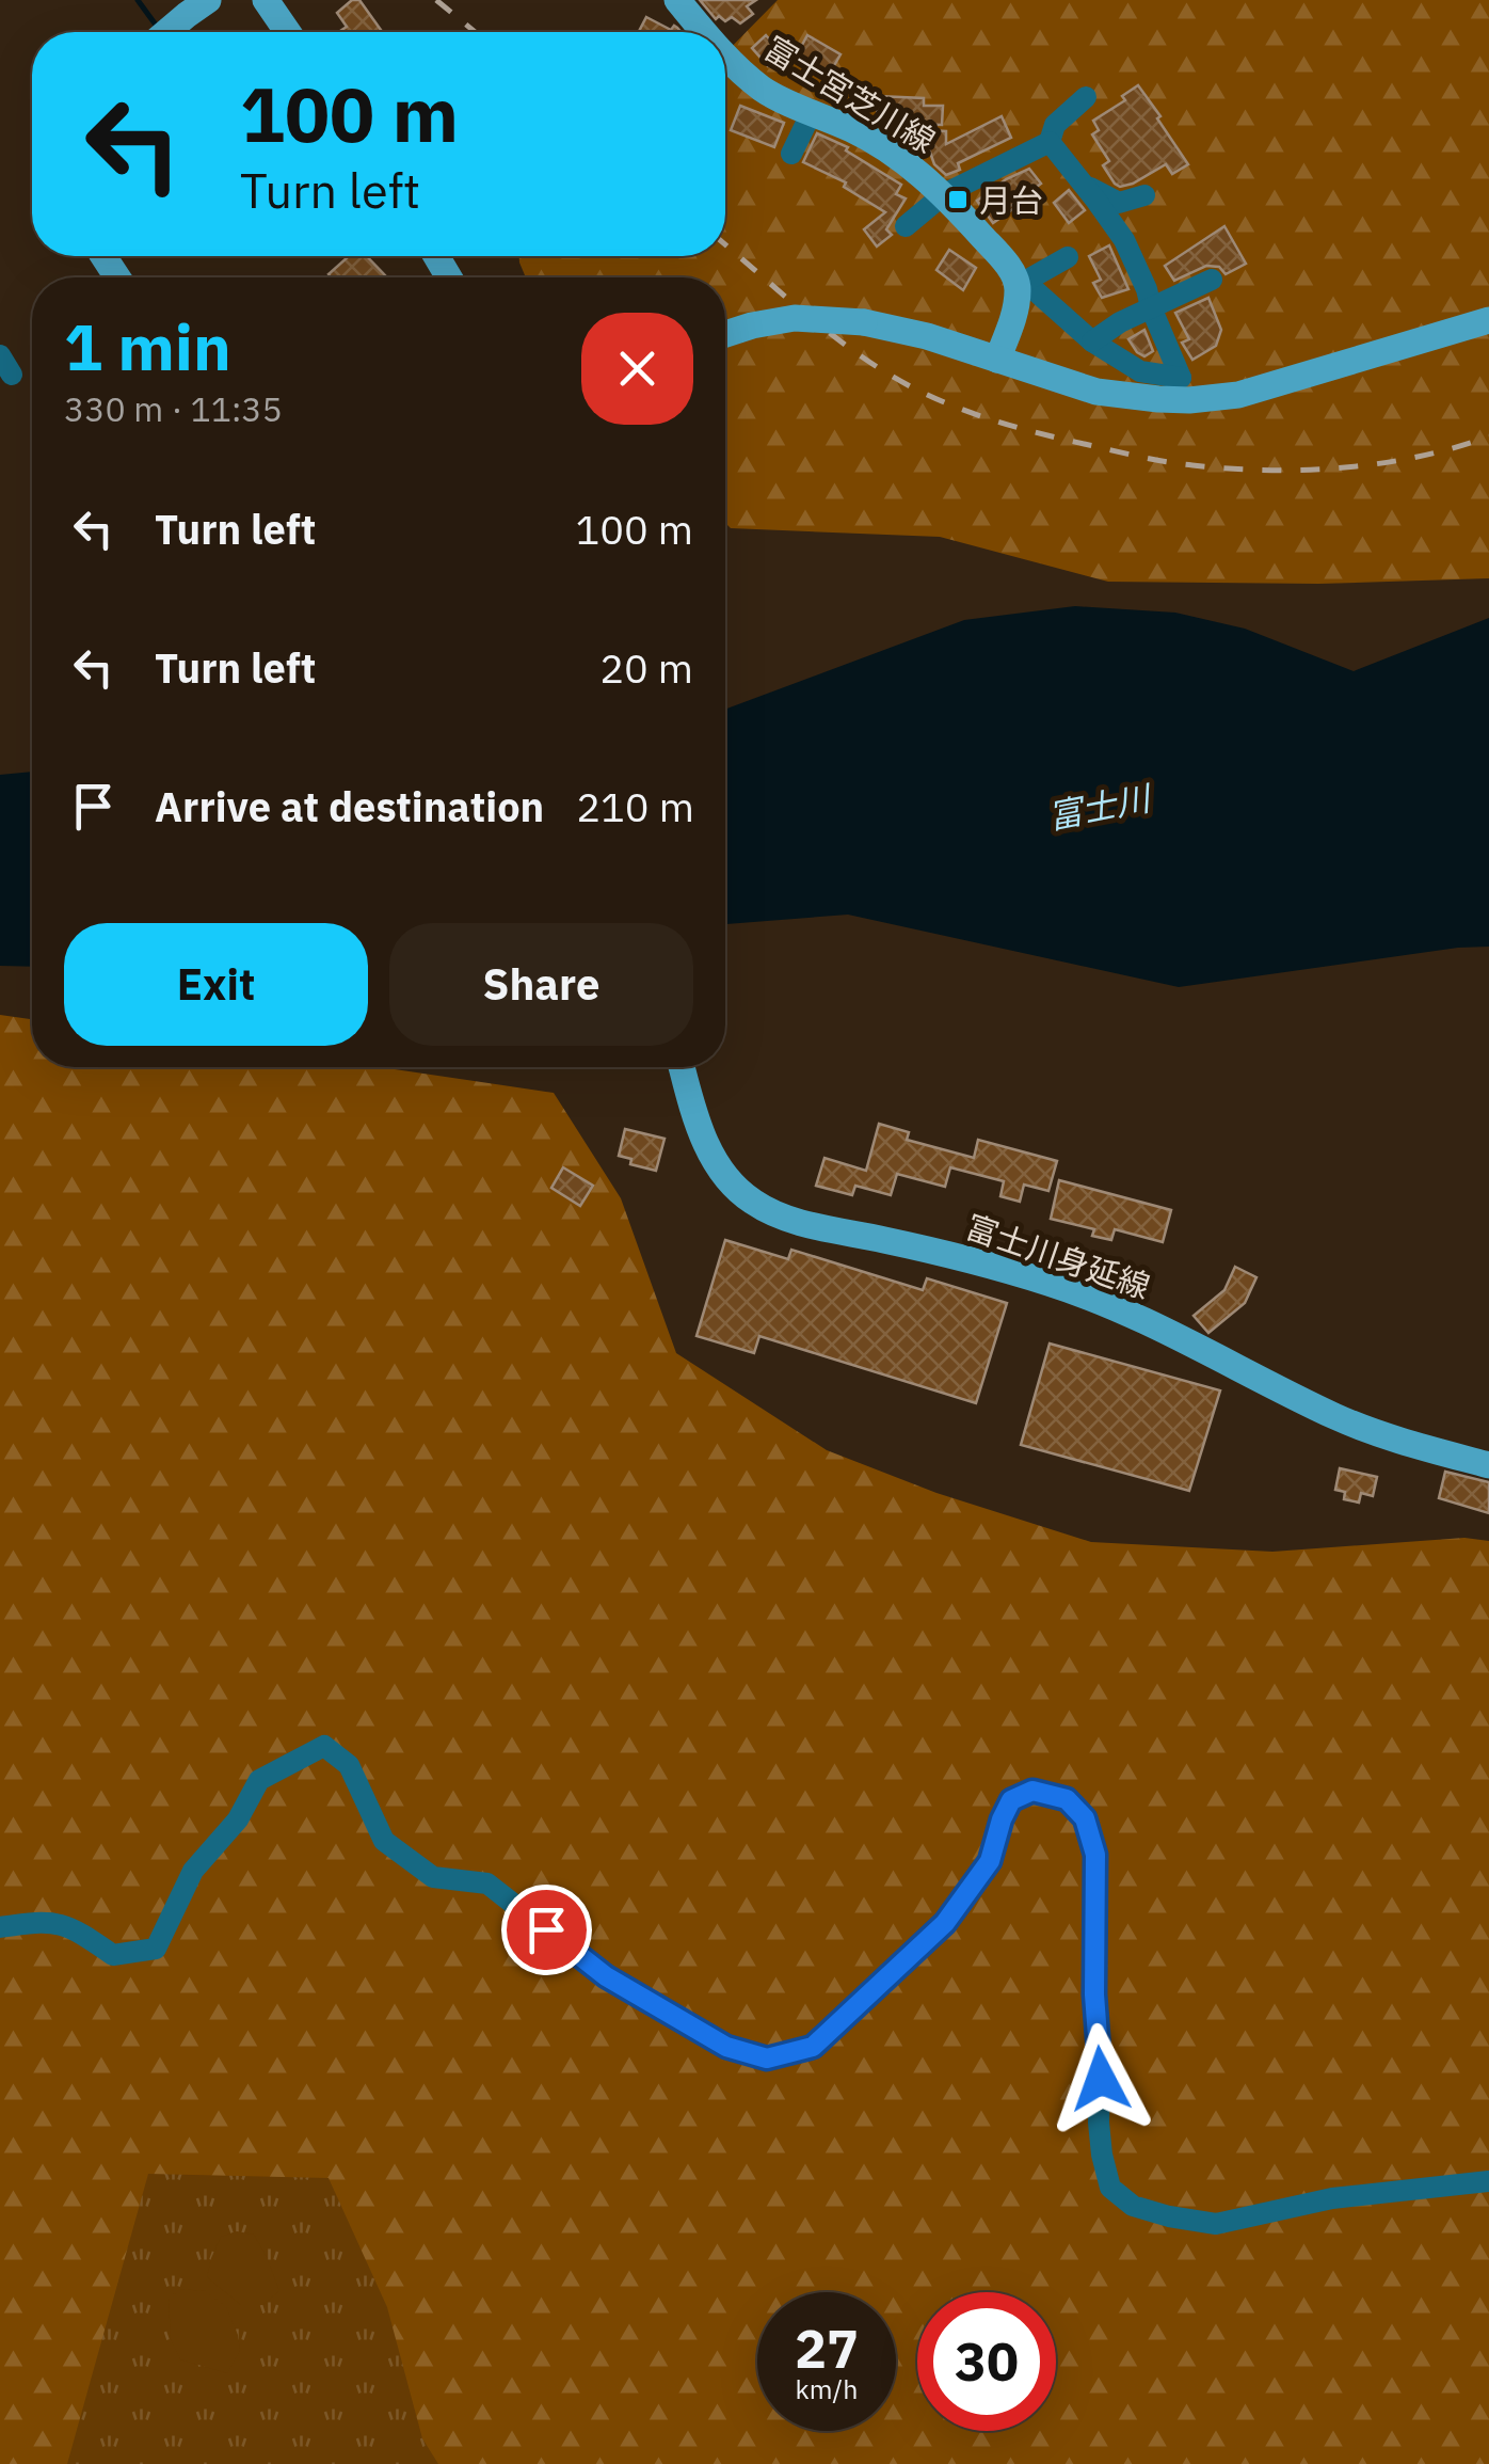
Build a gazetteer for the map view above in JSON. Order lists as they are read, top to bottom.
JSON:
{
  "streets": {
    "main road": ["富士宮芝川線", "富士川身延線"]
  },
  "water": ["富士川"],
  "places": {
    "transit": ["月台"]
  },
  "page": {
    "turn": ["100 m", "Turn left"],
    "heading": ["1 min", "330 m · 11:35"],
    "list": [
      {
        "name": "Turn left",
        "value": "100 m"
      },
      {
        "name": "Turn left",
        "value": "20 m"
      },
      {
        "name": "Arrive at destination",
        "value": "210 m"
      }
    ],
    "buttons": ["Exit", "Share"],
    "speed": "27 km/h",
    "limit": "30"
  }
}
